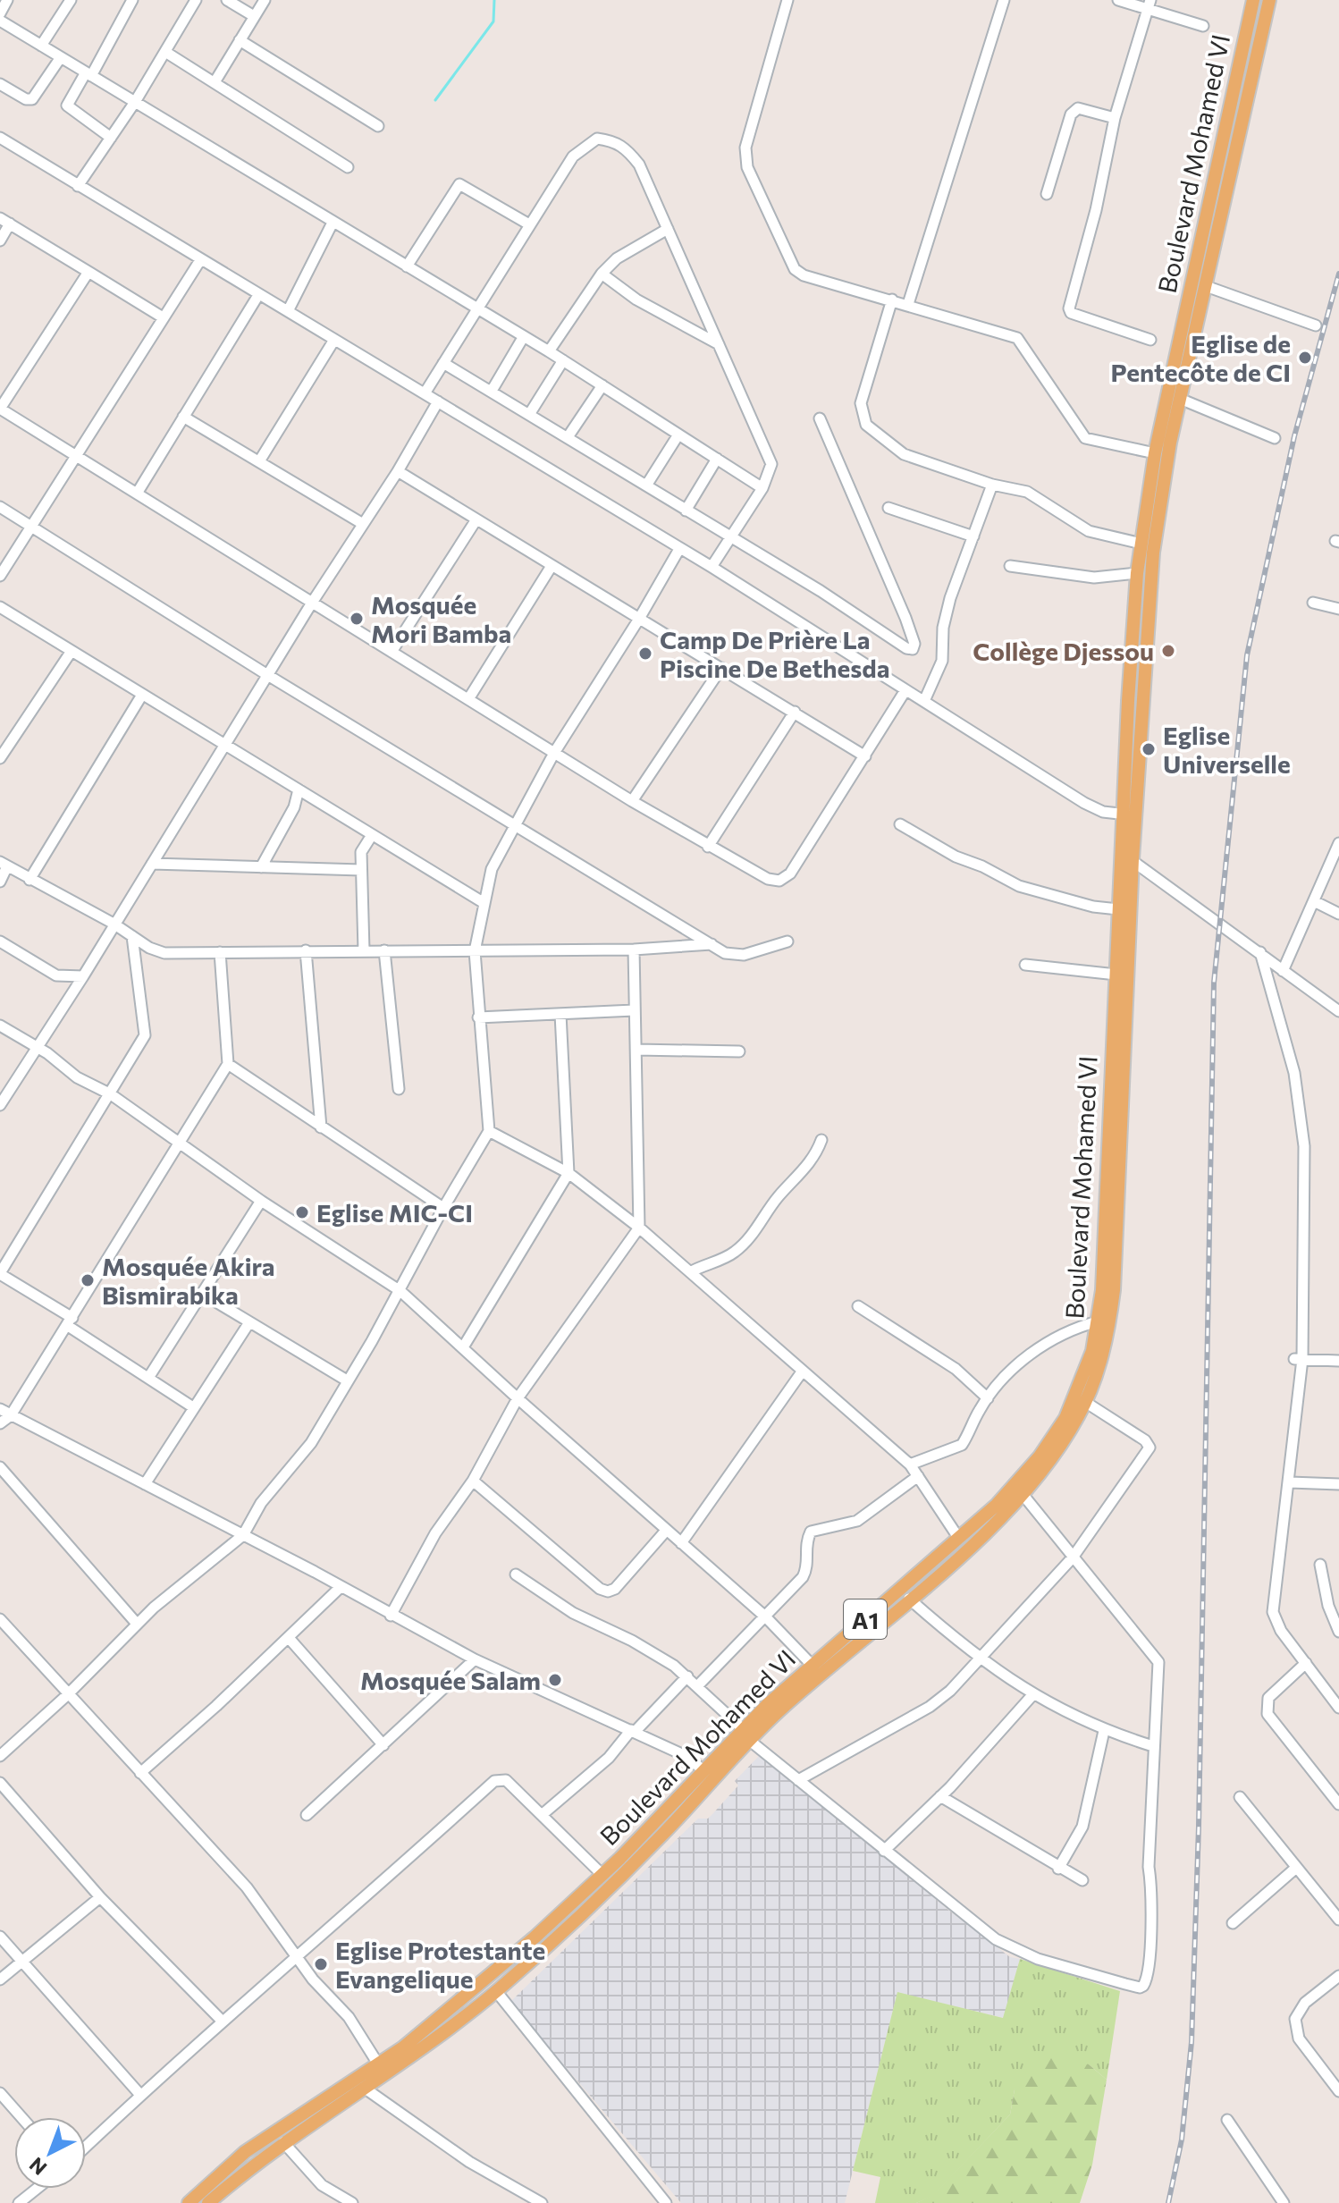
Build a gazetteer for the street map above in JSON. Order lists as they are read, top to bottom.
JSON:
{
  "streets": {
    "main road": ["Boulevard Mohamed VI", "A1"]
  },
  "places": [
    "Eglise de Pentecôte de CI",
    "Mosquée Mori Bamba",
    "Collège Djessou",
    "Camp De Prière La Piscine De Bethesda",
    "Eglise Universelle",
    "Eglise MIC-CI",
    "Mosquée Akira Bismirabika",
    "Mosquée Salam",
    "Eglise Protestante Evangelique"
  ],
  "north": "bottom left"
}
